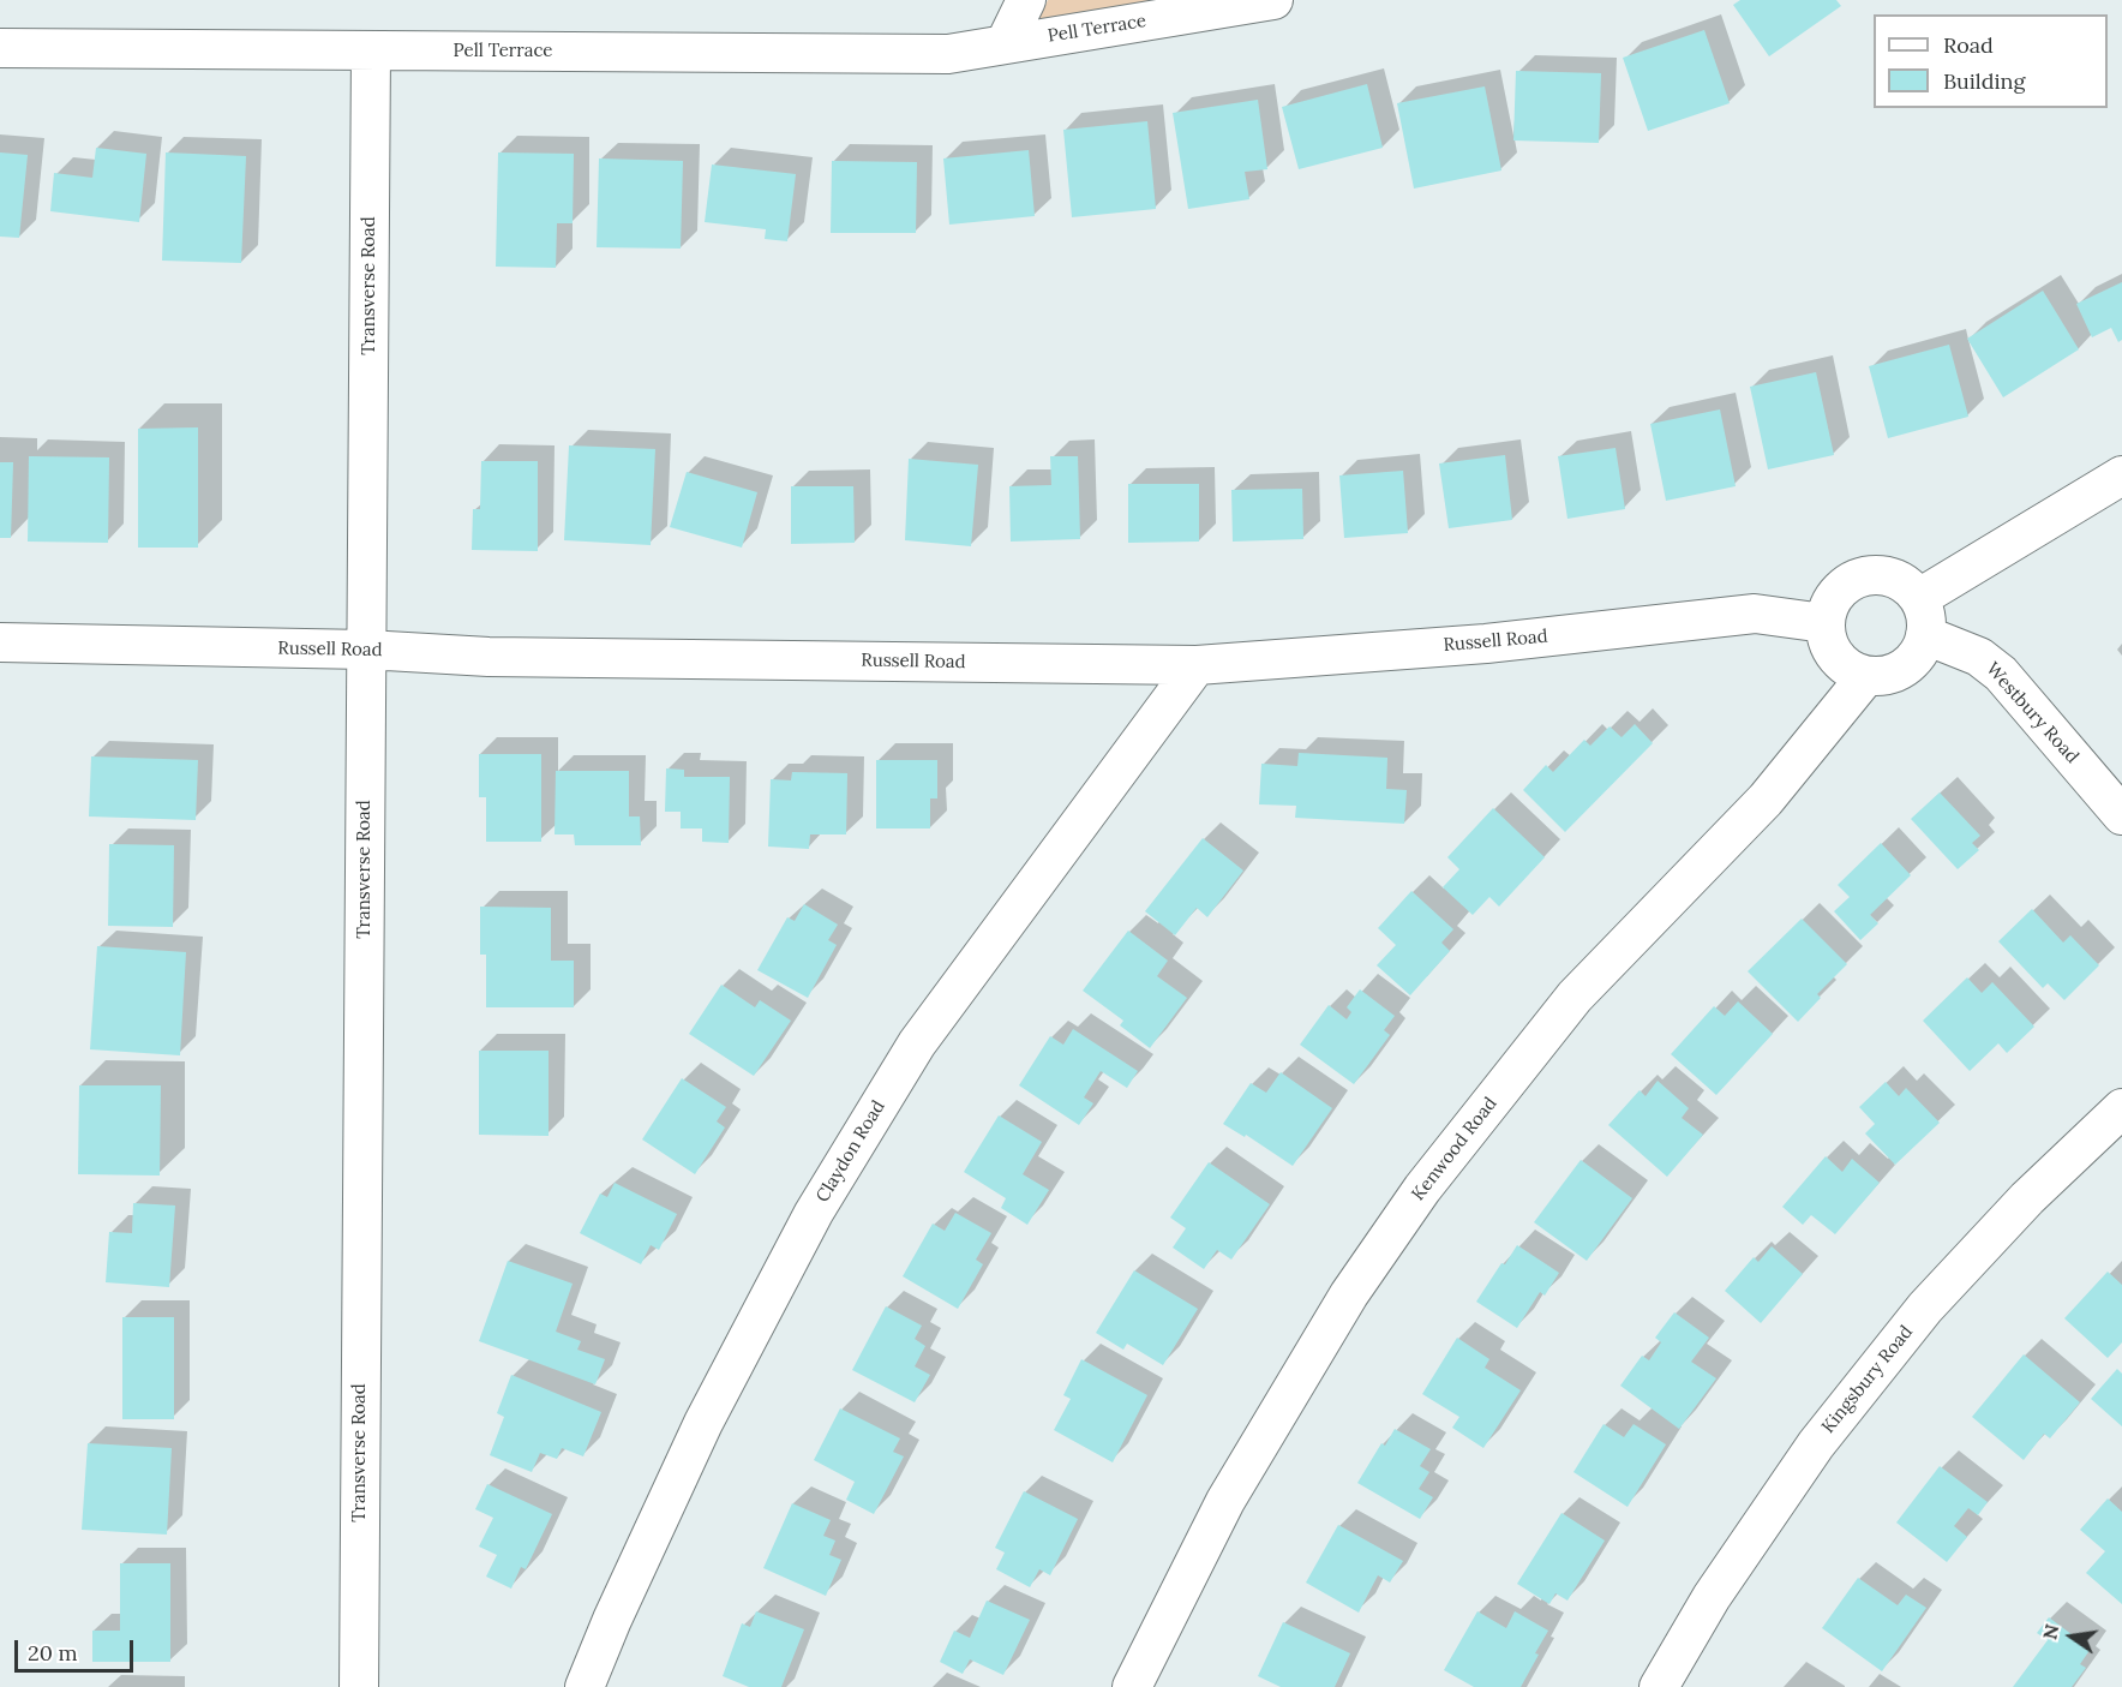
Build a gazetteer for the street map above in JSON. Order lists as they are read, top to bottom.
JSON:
{
  "streets": {
    "street": [
      "Pell Terrace",
      "Transverse Road",
      "Russell Road",
      "Westbury Road",
      "Kenwood Road",
      "Claydon Road",
      "Kingsbury Road"
    ]
  },
  "crossings": [
    ["Pell Terrace", "Transverse Road"],
    ["Transverse Road", "Russell Road"],
    ["Russell Road", "Westbury Road"],
    ["Russell Road", "Kenwood Road"],
    ["Russell Road", "Claydon Road"],
    ["Westbury Road", "Kenwood Road"]
  ],
  "legend": ["Road", "Building"],
  "scale_bar": "20 m",
  "north": "left"
}
